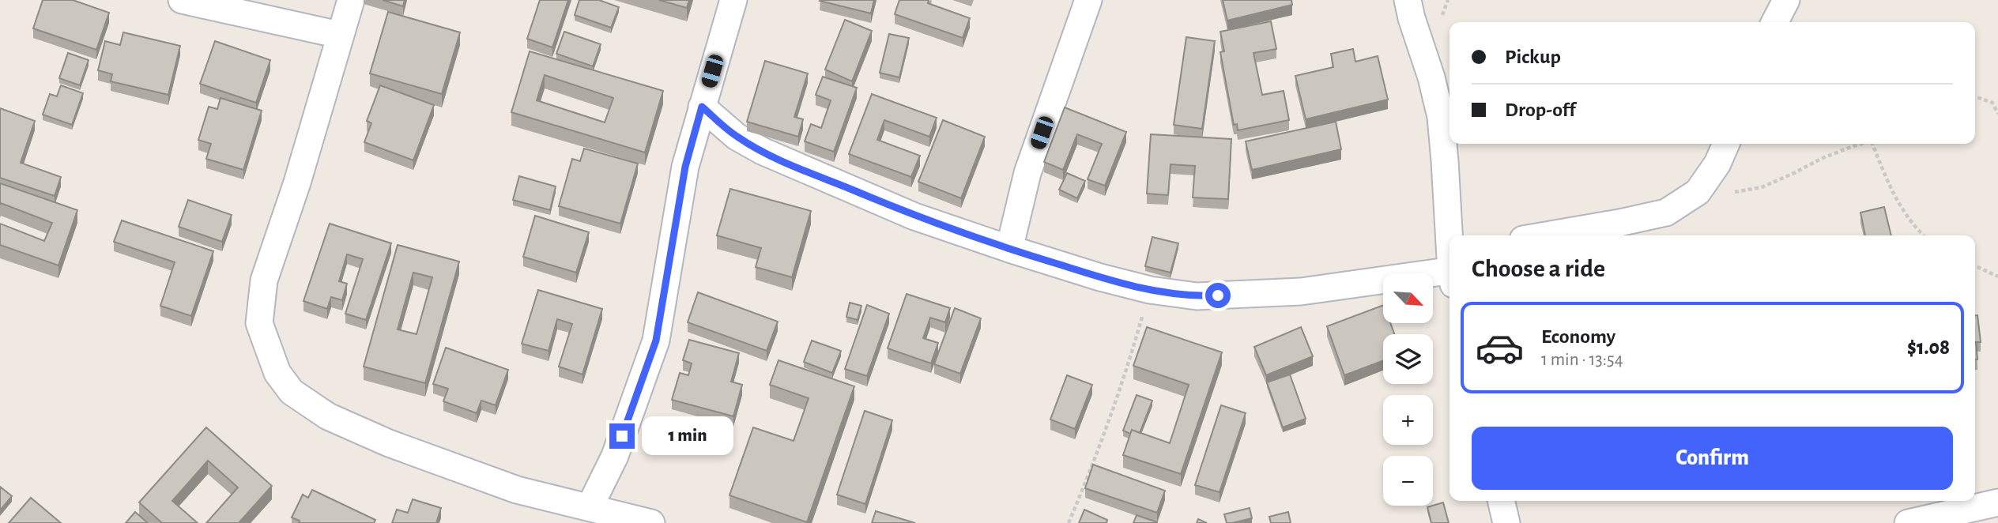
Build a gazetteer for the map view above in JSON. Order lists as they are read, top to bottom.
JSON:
{
  "north": "bottom right",
  "page": {
    "banner": ["Pickup", "Drop-off"],
    "heading": "Choose a ride",
    "map_buttons": ["+", "−"],
    "list": [
      {
        "name": "Economy",
        "note": "1 min · 13:54",
        "value": "$1.08"
      }
    ],
    "buttons": "Confirm",
    "bubble": "1 min"
  }
}
